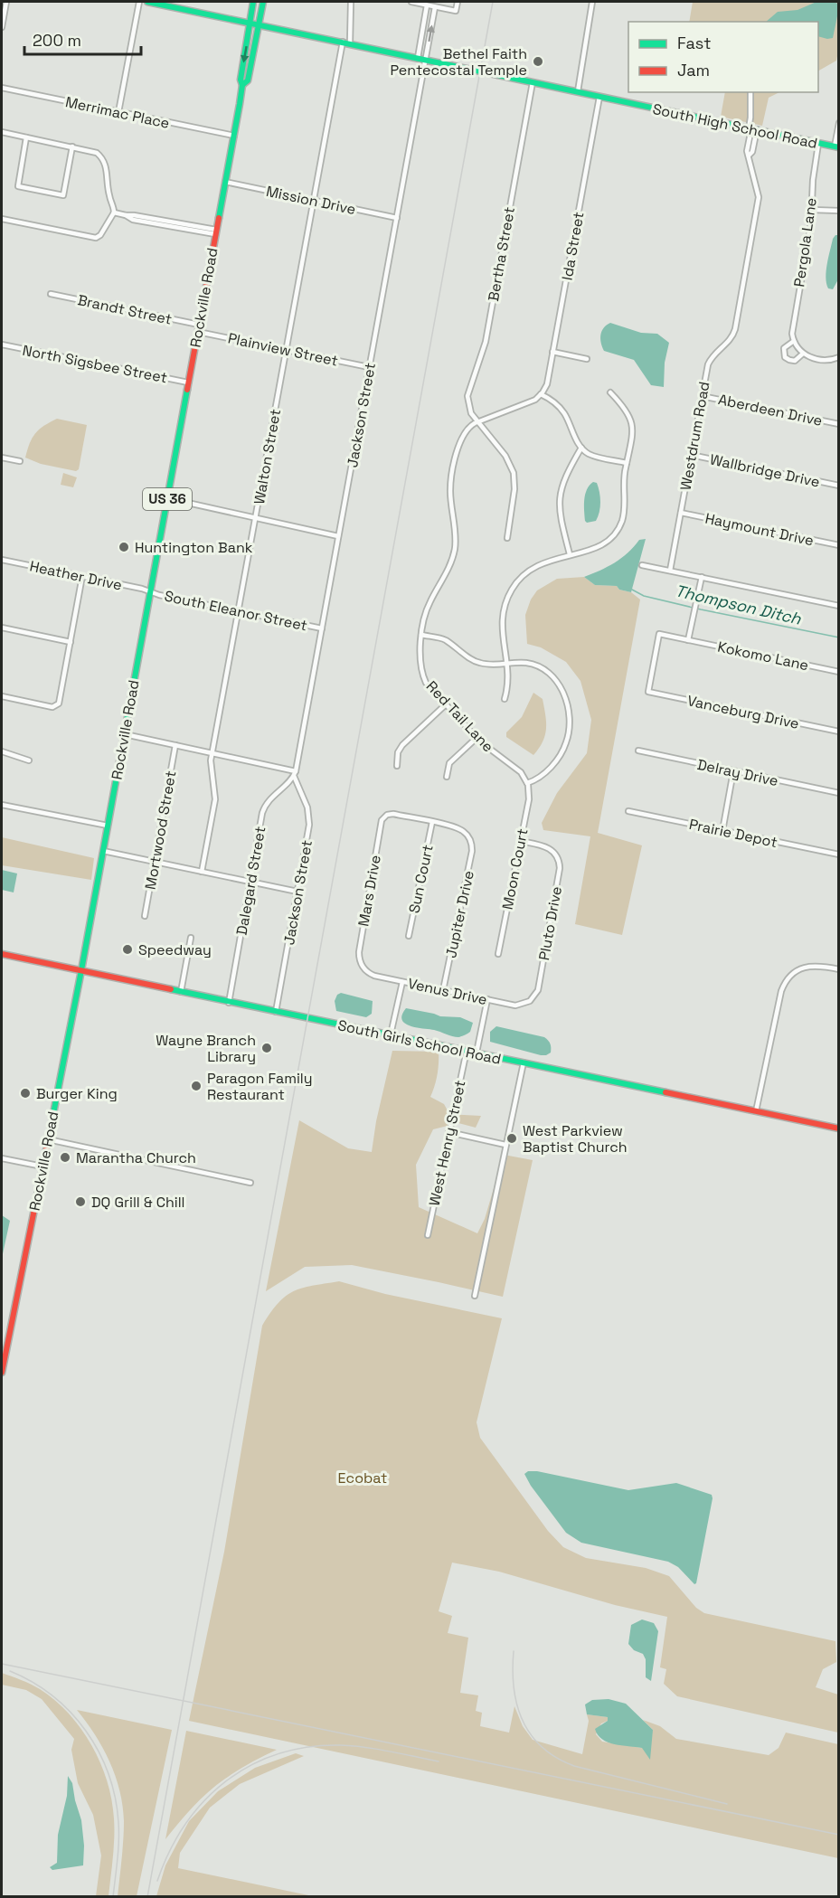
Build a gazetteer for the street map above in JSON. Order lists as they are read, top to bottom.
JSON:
{
  "streets": {
    "main road": [
      "South High School Road",
      "Rockville Road",
      "US 36",
      "South Girls School Road"
    ],
    "street": [
      "Merrimac Place",
      "Mission Drive",
      "Pergola Lane",
      "Ida Street",
      "Bertha Street",
      "Brandt Street",
      "Plainview Street",
      "North Sigsbee Street",
      "Aberdeen Drive",
      "Jackson Street",
      "Westdrum Road",
      "Walton Street",
      "Wallbridge Drive",
      "Haymount Drive",
      "Heather Drive",
      "South Eleanor Street",
      "Kokomo Lane",
      "Vanceburg Drive",
      "Red Tail Lane",
      "Delray Drive",
      "Mortwood Street",
      "Prairie Depot",
      "Moon Court",
      "Sun Court",
      "Dalegard Street",
      "Mars Drive",
      "Jupiter Drive",
      "Pluto Drive",
      "Venus Drive",
      "West Henry Street"
    ]
  },
  "crossings": [
    ["Merrimac Place", "Rockville Road"],
    ["South High School Road", "Pergola Lane"],
    ["South High School Road", "Ida Street"],
    ["South High School Road", "Bertha Street"],
    ["South High School Road", "Rockville Road"],
    ["South High School Road", "Jackson Street"],
    ["South High School Road", "Westdrum Road"],
    ["South High School Road", "Walton Street"],
    ["Mission Drive", "Rockville Road"],
    ["Mission Drive", "Jackson Street"],
    ["Mission Drive", "Walton Street"],
    ["Bertha Street", "Red Tail Lane"],
    ["Rockville Road", "Brandt Street"],
    ["Rockville Road", "Plainview Street"],
    ["Rockville Road", "North Sigsbee Street"],
    ["Rockville Road", "Heather Drive"],
    ["Rockville Road", "South Eleanor Street"],
    ["Rockville Road", "South Girls School Road"],
    ["Plainview Street", "Jackson Street"],
    ["Plainview Street", "Walton Street"],
    ["Aberdeen Drive", "Westdrum Road"],
    ["Jackson Street", "South Eleanor Street"],
    ["Jackson Street", "Dalegard Street"],
    ["Jackson Street", "South Girls School Road"],
    ["Westdrum Road", "Wallbridge Drive"],
    ["Westdrum Road", "Haymount Drive"],
    ["Walton Street", "South Eleanor Street"],
    ["Heather Drive", "South Eleanor Street"],
    ["Kokomo Lane", "Vanceburg Drive"],
    ["Red Tail Lane", "Moon Court"],
    ["Moon Court", "Pluto Drive"],
    ["Sun Court", "Mars Drive"],
    ["Sun Court", "Jupiter Drive"],
    ["Dalegard Street", "South Girls School Road"],
    ["Mars Drive", "Jupiter Drive"],
    ["Mars Drive", "Venus Drive"],
    ["Jupiter Drive", "Venus Drive"],
    ["Pluto Drive", "Venus Drive"],
    ["South Girls School Road", "West Henry Street"]
  ],
  "water": ["Thompson Ditch"],
  "parks": ["Ecobat"],
  "places": [
    "Bethel Faith Pentecostal Temple",
    "Huntington Bank",
    "Speedway",
    "Wayne Branch Library",
    "Paragon Family Restaurant",
    "Burger King",
    "West Parkview Baptist Church",
    "Marantha Church",
    "DQ Grill & Chill"
  ],
  "legend": ["Fast", "Jam"],
  "scale_bar": "200 m"
}
